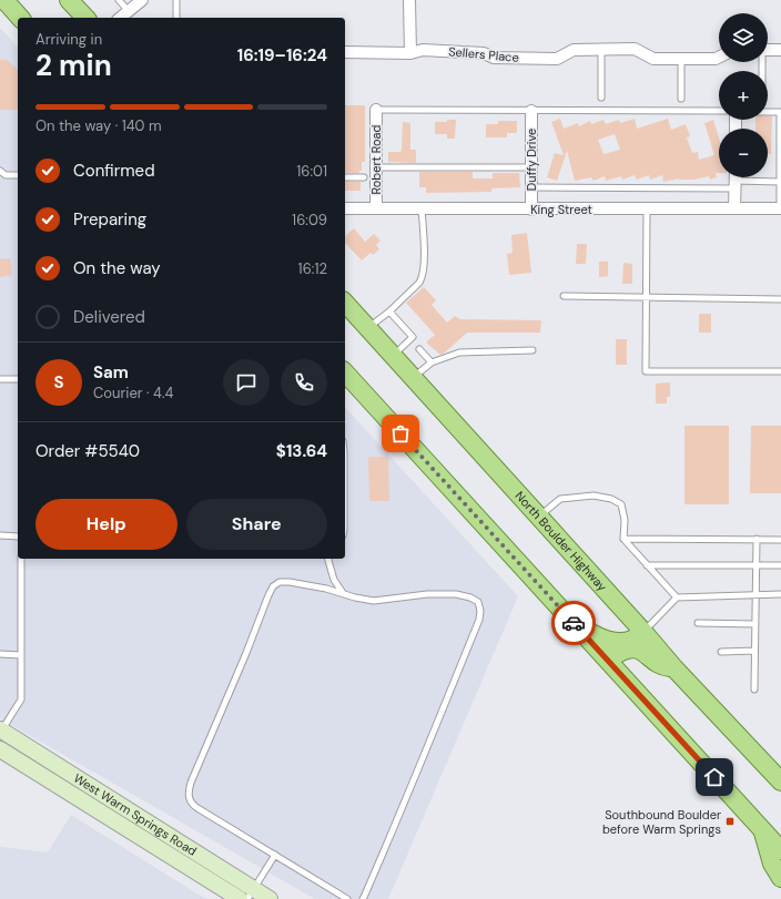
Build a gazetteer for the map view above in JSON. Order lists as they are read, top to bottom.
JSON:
{
  "streets": {
    "main road": ["North Boulder Highway", "West Warm Springs Road"],
    "street": [
      "Sellers Place",
      "Robert Road",
      "Duffy Drive",
      "King Street"
    ]
  },
  "crossings": [
    ["Robert Road", "King Street"],
    ["Duffy Drive", "King Street"]
  ],
  "places": {
    "transit": ["Southbound Boulder before Warm Springs"]
  },
  "page": {
    "map_buttons": ["+", "−"],
    "heading": ["2 min", "Arriving in", "16:19–16:24"],
    "panel": [
      "Sam",
      "Courier · 4.4",
      "Order #5540",
      "$13.64"
    ],
    "bar": "On the way · 140 m",
    "list": [
      ["Confirmed", "16:01"],
      ["Preparing", "16:09"],
      ["On the way", "16:12"],
      "Delivered"
    ],
    "round": "S",
    "buttons": ["Help", "Share"]
  }
}
